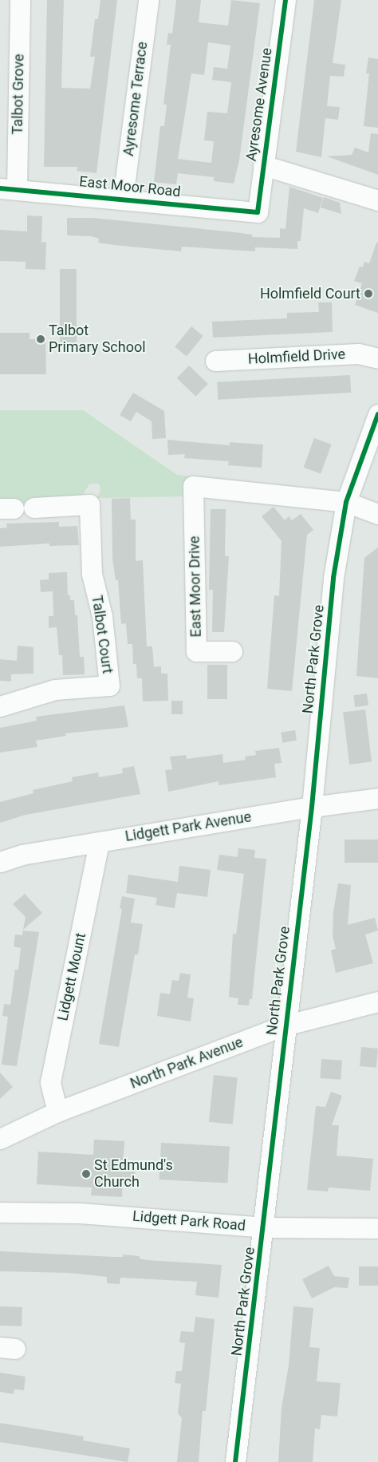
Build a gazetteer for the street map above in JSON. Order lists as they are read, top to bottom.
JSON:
{
  "streets": {
    "street": [
      "Talbot Grove",
      "Ayresome Terrace",
      "Ayresome Avenue",
      "East Moor Road",
      "Holmfield Drive",
      "East Moor Drive",
      "Talbot Court",
      "North Park Grove",
      "Lidgett Park Avenue",
      "Lidgett Mount",
      "North Park Avenue",
      "Lidgett Park Road"
    ]
  },
  "crossings": [
    ["Talbot Grove", "East Moor Road"],
    ["Ayresome Terrace", "East Moor Road"],
    ["Ayresome Avenue", "East Moor Road"],
    ["East Moor Drive", "North Park Grove"],
    ["North Park Grove", "Lidgett Park Avenue"],
    ["North Park Grove", "North Park Avenue"],
    ["North Park Grove", "Lidgett Park Road"],
    ["Lidgett Park Avenue", "Lidgett Mount"],
    ["Lidgett Mount", "North Park Avenue"]
  ],
  "places": ["Holmfield Court", "Talbot Primary School", "St Edmund's Church"]
}
